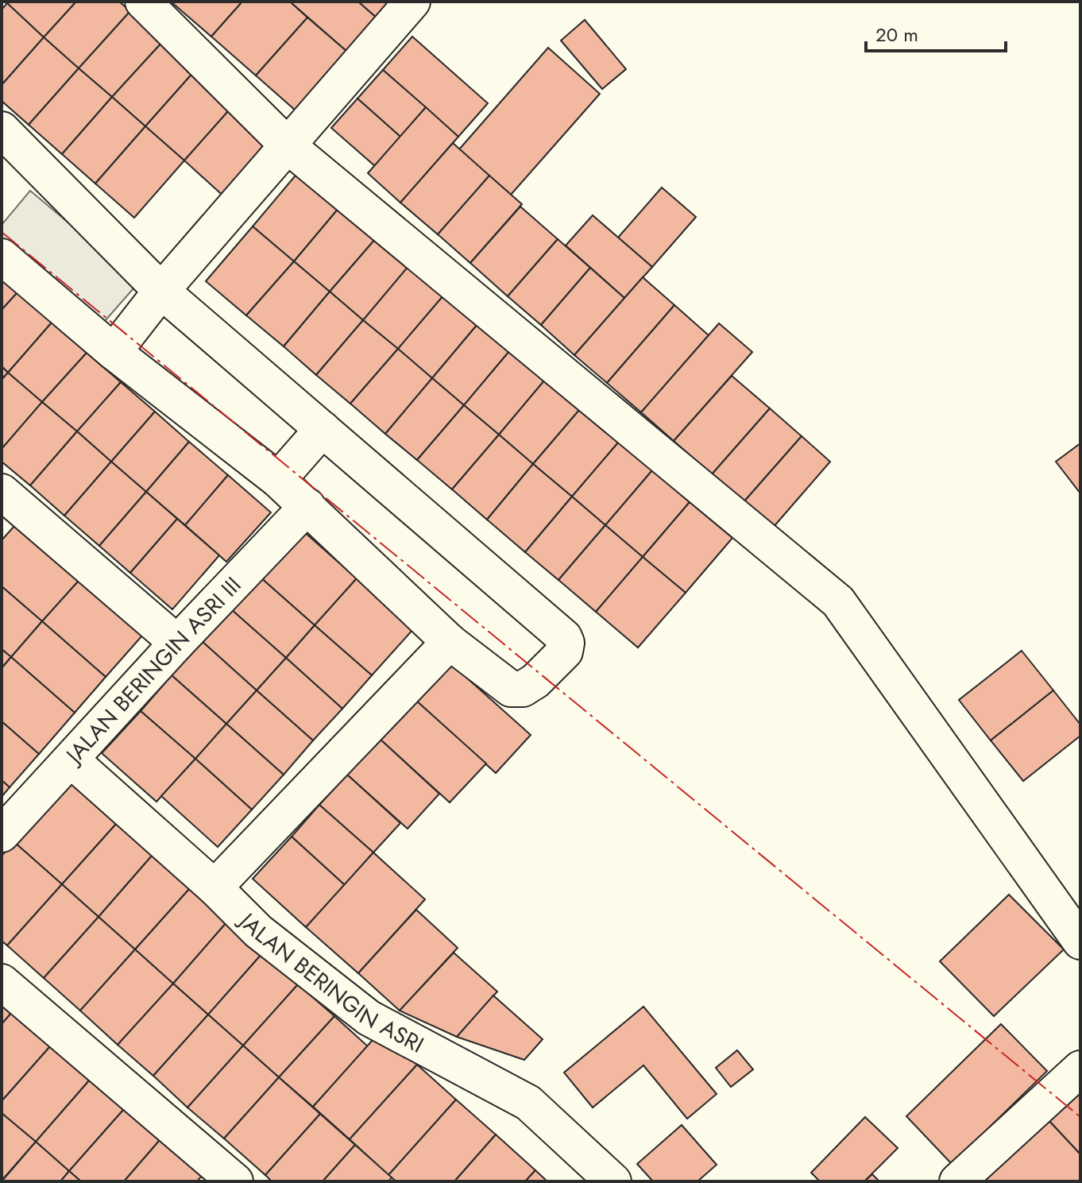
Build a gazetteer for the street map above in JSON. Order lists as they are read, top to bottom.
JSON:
{
  "streets": {
    "street": ["JALAN BERINGIN ASRI III", "JALAN BERINGIN ASRI"]
  },
  "crossings": [
    ["JALAN BERINGIN ASRI III", "JALAN BERINGIN ASRI"]
  ],
  "scale_bar": "20 m"
}
